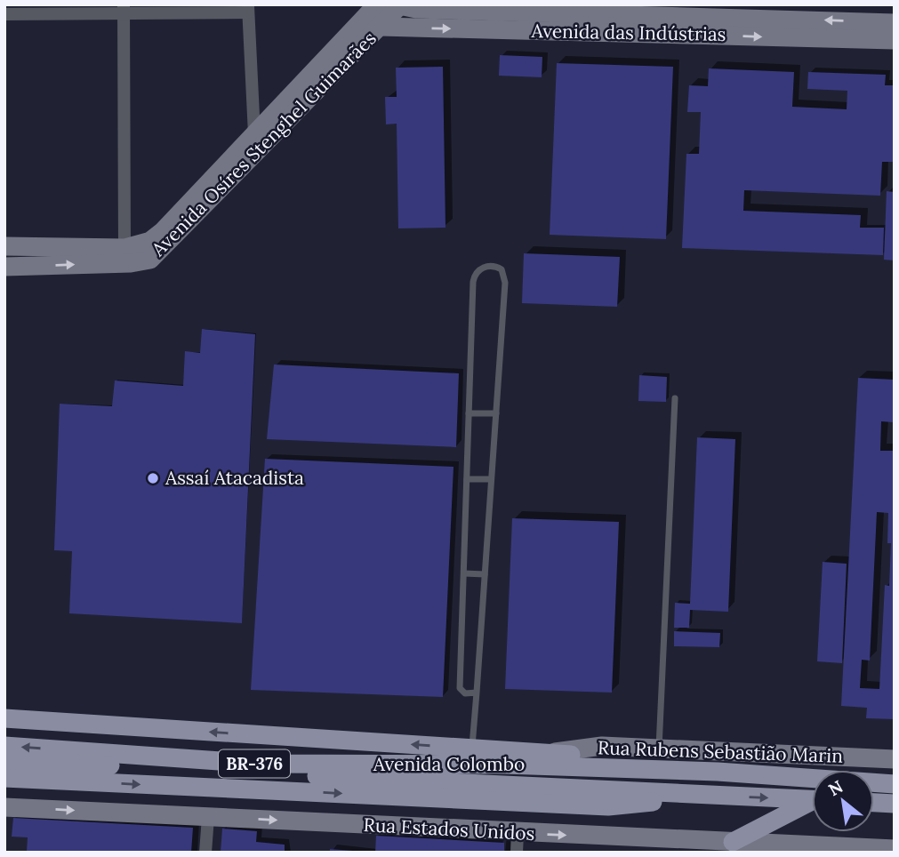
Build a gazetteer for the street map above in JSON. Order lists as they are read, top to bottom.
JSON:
{
  "streets": {
    "main road": [
      "Avenida das Indústrias",
      "Avenida Osíres Stenghel Guimarães",
      "Rua Rubens Sebastião Marin",
      "BR-376",
      "Avenida Colombo",
      "Rua Estados Unidos"
    ]
  },
  "crossings": [
    ["Avenida das Indústrias", "Avenida Osíres Stenghel Guimarães"]
  ],
  "places": ["Assaí Atacadista"],
  "north": "top left"
}
